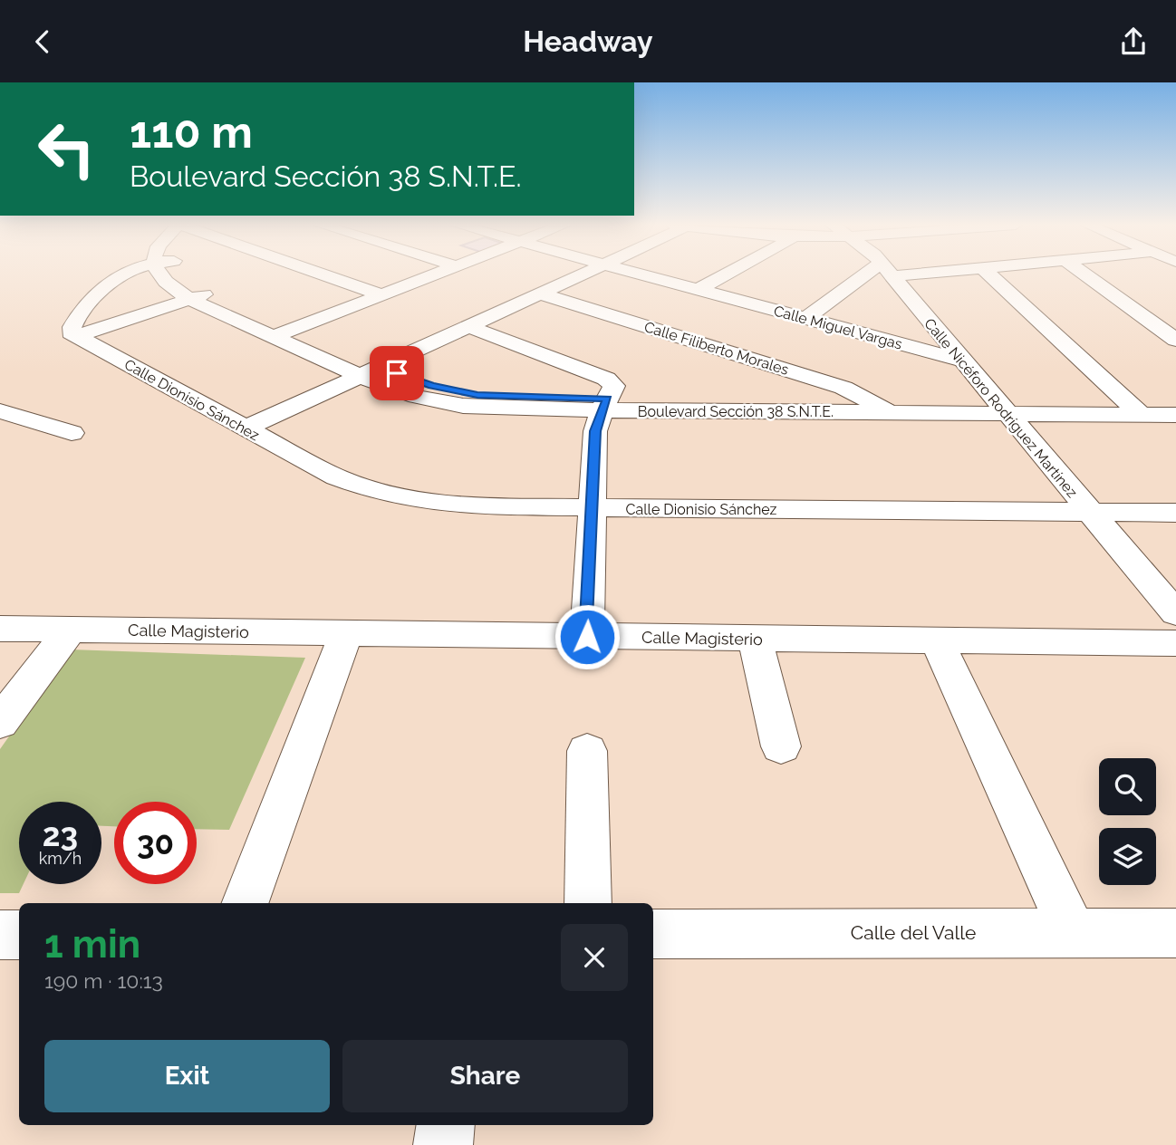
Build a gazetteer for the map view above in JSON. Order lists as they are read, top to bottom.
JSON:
{
  "streets": {
    "street": [
      "Calle Miguel Vargas",
      "Calle Filiberto Morales",
      "Calle Dionisio Sánchez",
      "Calle Nicéforo Rodríguez Martínez",
      "Boulevard Sección 38 S.N.T.E.",
      "Calle Magisterio",
      "Calle del Valle"
    ]
  },
  "crossings": [
    ["Calle Miguel Vargas", "Calle Nicéforo Rodríguez Martínez"],
    ["Calle Filiberto Morales", "Boulevard Sección 38 S.N.T.E."],
    ["Calle Dionisio Sánchez", "Calle Nicéforo Rodríguez Martínez"],
    ["Calle Nicéforo Rodríguez Martínez", "Boulevard Sección 38 S.N.T.E."]
  ],
  "page": {
    "header": "Headway",
    "turn": ["110 m", "Boulevard Sección 38 S.N.T.E."],
    "speed": "23 km/h",
    "limit": "30",
    "heading": ["1 min", "190 m · 10:13"],
    "buttons": ["Exit", "Share"]
  }
}
